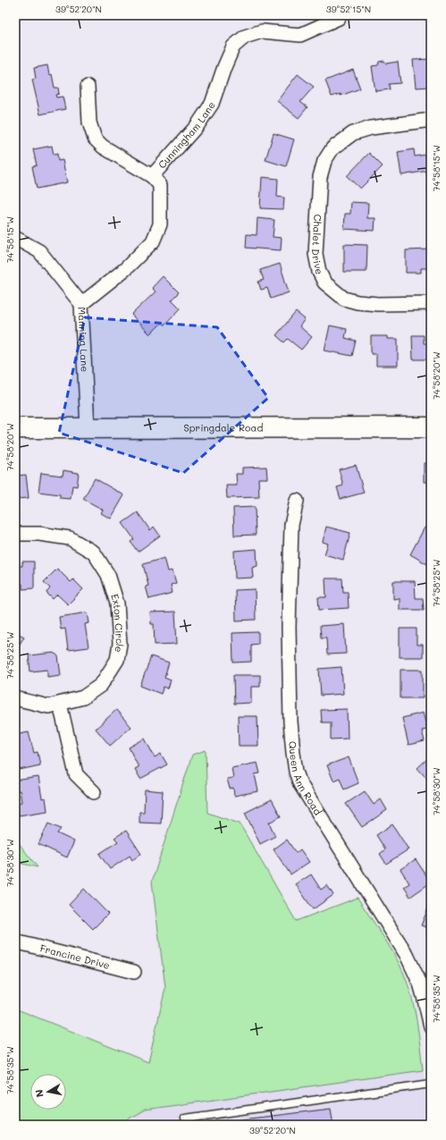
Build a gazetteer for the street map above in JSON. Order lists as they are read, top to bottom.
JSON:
{
  "streets": {
    "main road": ["Springdale Road"],
    "street": [
      "Cunningham Lane",
      "Chalet Drive",
      "Manning Lane",
      "Exton Circle",
      "Queen Ann Road",
      "Francine Drive"
    ]
  },
  "crossings": [
    ["Cunningham Lane", "Manning Lane"],
    ["Manning Lane", "Springdale Road"]
  ],
  "north": "left",
  "coordinates": [
    "39°52'20\"N",
    "39°52'15\"N",
    "74°58'15\"W",
    "74°58'20\"W",
    "74°58'25\"W",
    "74°58'30\"W",
    "74°58'35\"W"
  ]
}
